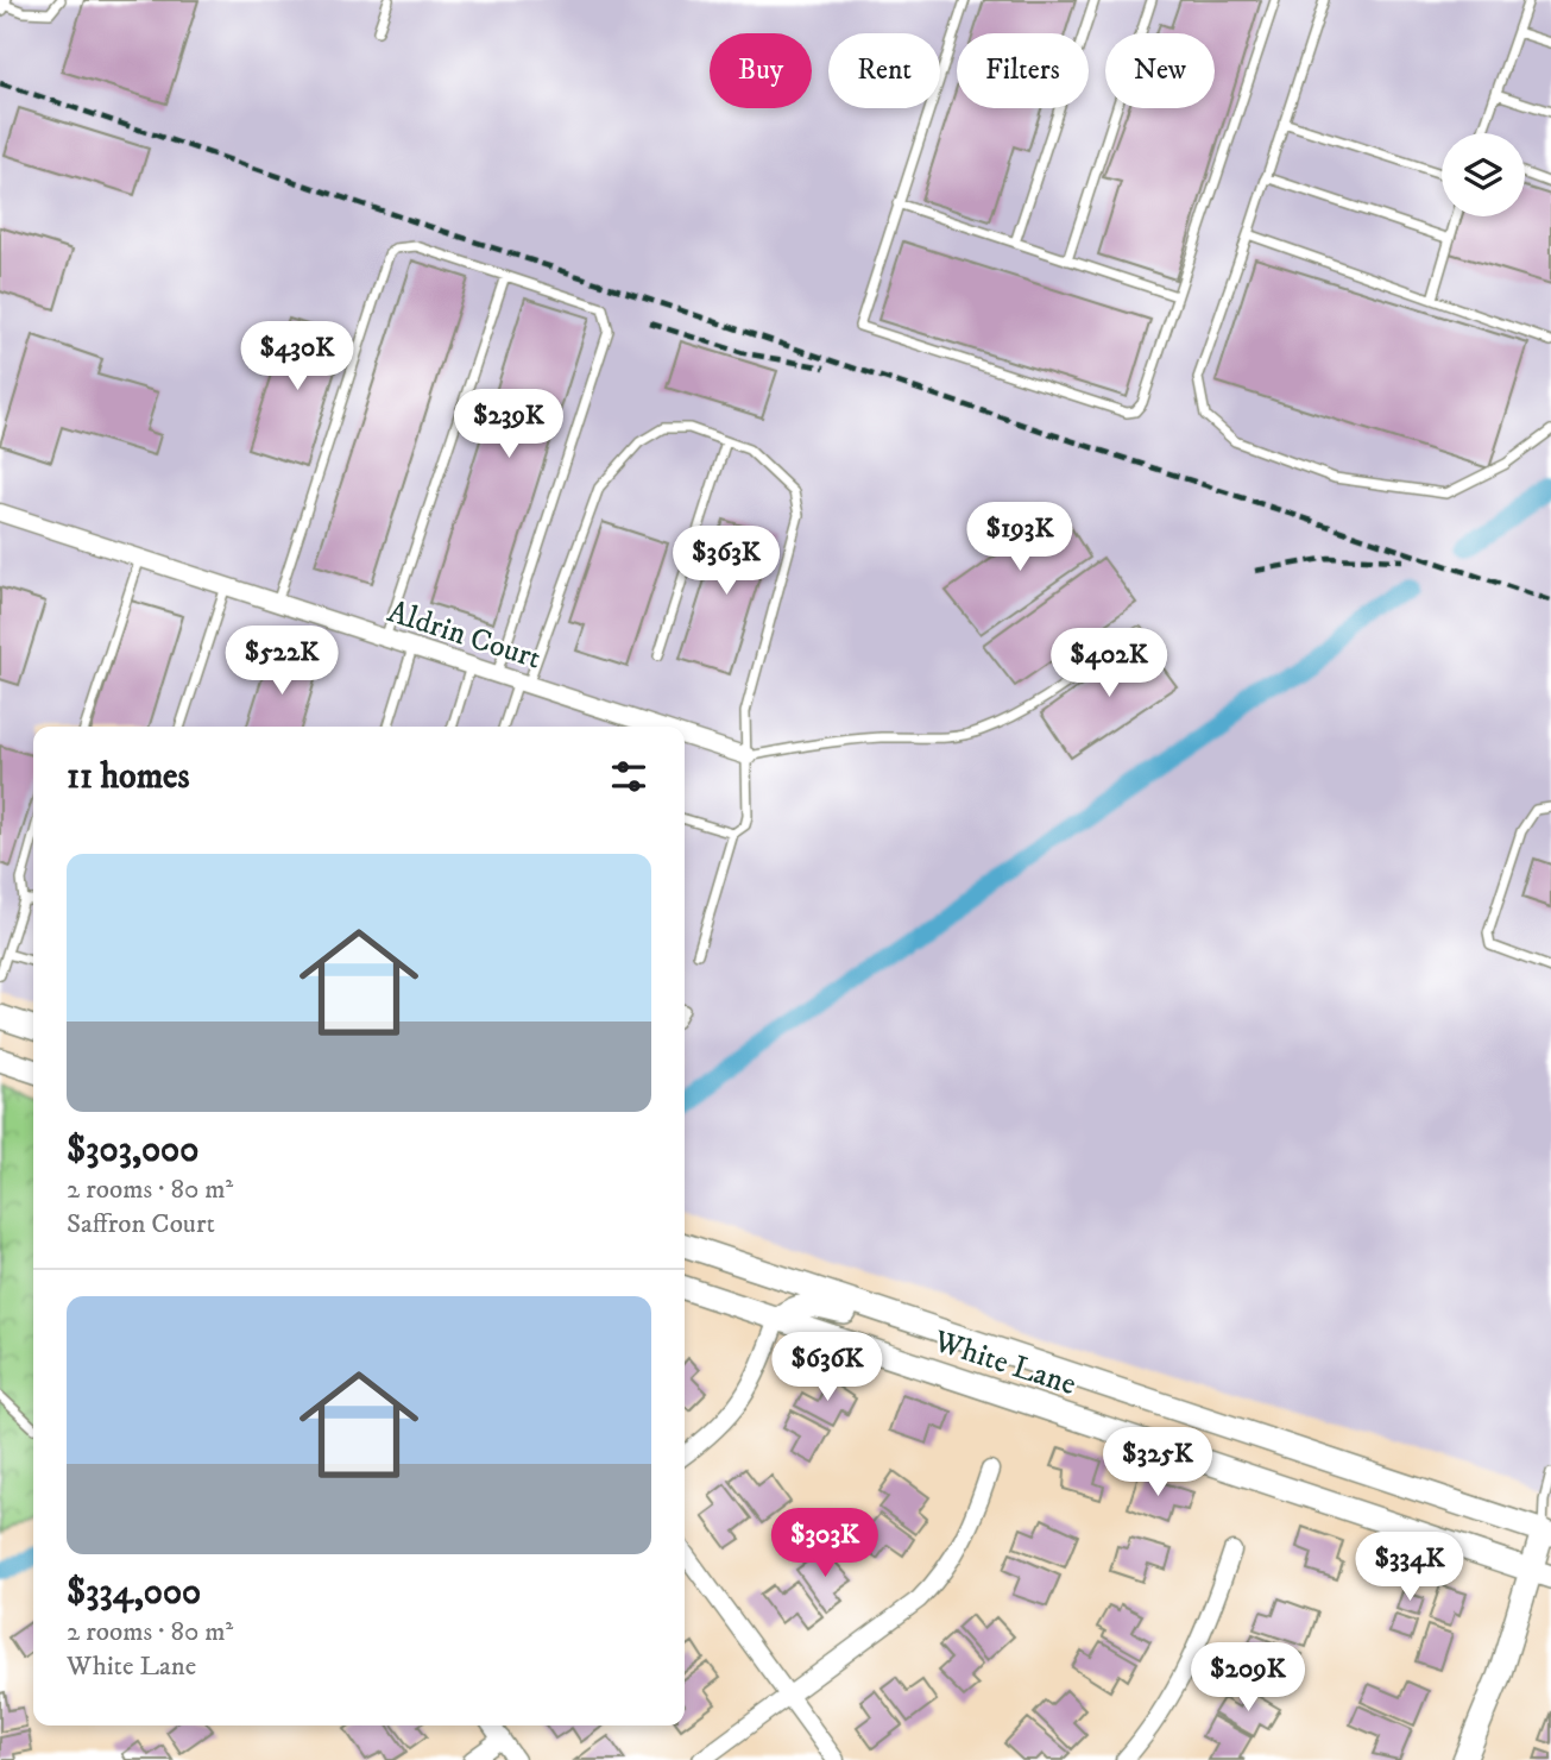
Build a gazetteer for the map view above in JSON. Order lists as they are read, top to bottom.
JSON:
{
  "streets": {
    "main road": ["White Lane"],
    "street": ["Aldrin Court"]
  },
  "page": {
    "chip": [
      "Buy",
      "Rent",
      "Filters",
      "New"
    ],
    "price": [
      "$430K",
      "$239K",
      "$193K",
      "$363K",
      "$522K",
      "$402K",
      "$636K",
      "$325K",
      "$303K",
      "$334K",
      "$209K"
    ],
    "heading": "11 homes",
    "list": [
      {
        "name": "$303,000",
        "note": "2 rooms · 80 m² · Saffron Court"
      },
      {
        "name": "$334,000",
        "note": "2 rooms · 80 m² · White Lane"
      }
    ]
  }
}
